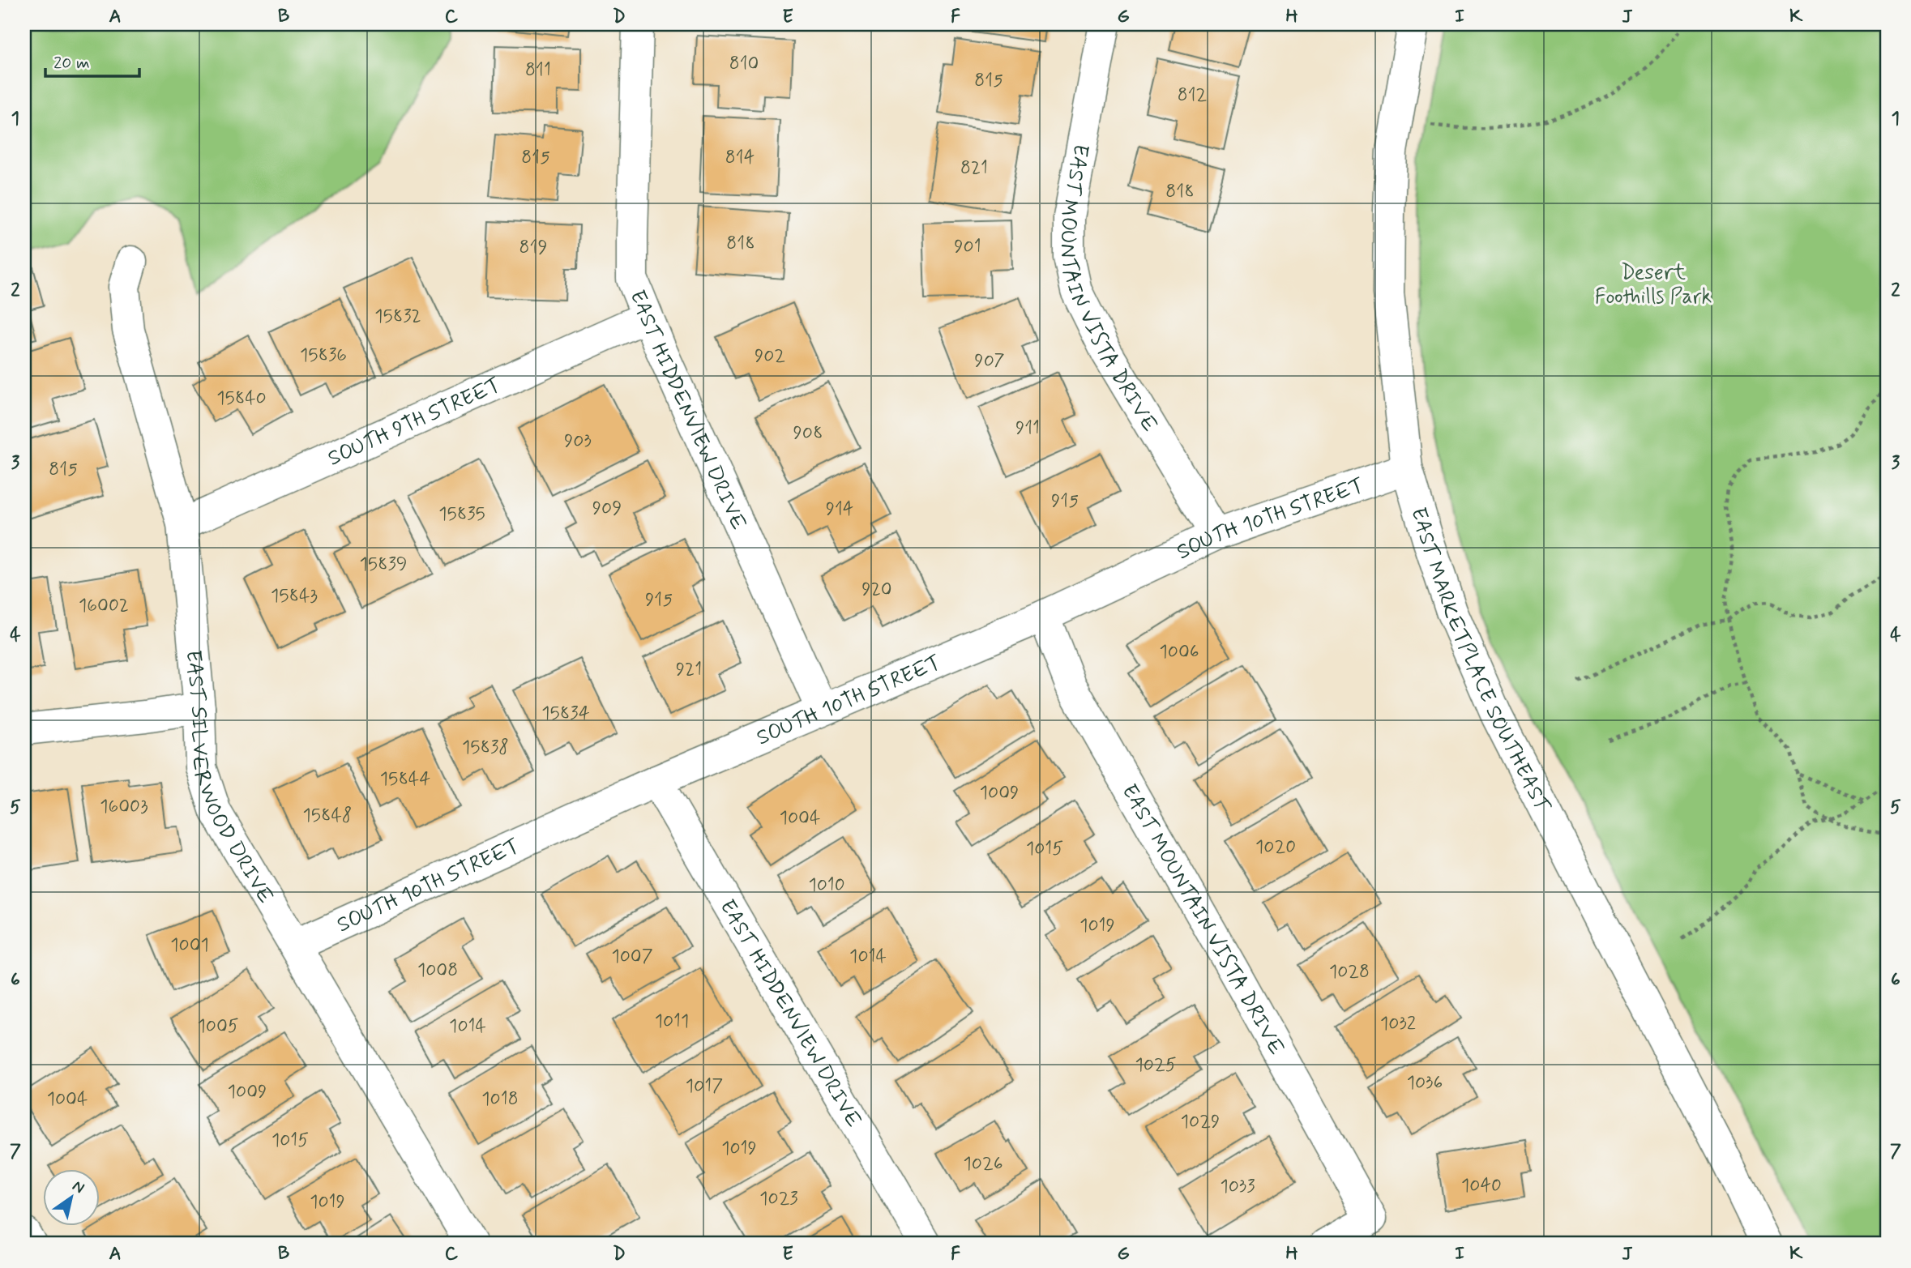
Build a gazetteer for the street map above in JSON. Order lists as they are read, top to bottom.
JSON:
{
  "streets": {
    "street": [
      "EAST MOUNTAIN VISTA DRIVE",
      "EAST HIDDENVIEW DRIVE",
      "SOUTH 9TH STREET",
      "SOUTH 10TH STREET",
      "EAST MARKETPLACE SOUTHEAST",
      "EAST SILVERWOOD DRIVE"
    ]
  },
  "crossings": [
    ["EAST MOUNTAIN VISTA DRIVE", "SOUTH 10TH STREET"],
    ["EAST HIDDENVIEW DRIVE", "SOUTH 9TH STREET"],
    ["EAST HIDDENVIEW DRIVE", "SOUTH 10TH STREET"],
    ["SOUTH 9TH STREET", "EAST SILVERWOOD DRIVE"],
    ["SOUTH 10TH STREET", "EAST MARKETPLACE SOUTHEAST"],
    ["SOUTH 10TH STREET", "EAST SILVERWOOD DRIVE"]
  ],
  "parks": ["Desert Foothills Park"],
  "house_numbers": [
    "810",
    "811",
    "815",
    "812",
    "815",
    "814",
    "821",
    "818",
    "818",
    "901",
    "819",
    "15832",
    "15836",
    "902",
    "907",
    "15840",
    "911",
    "908",
    "903",
    "815",
    "915",
    "909",
    "914",
    "15835",
    "15839",
    "920",
    "15843",
    "915",
    "16002",
    "1006",
    "921",
    "15834",
    "15838",
    "15844",
    "1009",
    "16003",
    "15848",
    "1004",
    "1020",
    "1015",
    "1010",
    "1019",
    "1001",
    "1007",
    "1014",
    "1008",
    "1028",
    "1011",
    "1032",
    "1005",
    "1014",
    "1025",
    "1036",
    "1017",
    "1009",
    "1004",
    "1018",
    "1029",
    "1015",
    "1019",
    "1026",
    "1040",
    "1033",
    "1023",
    "1019"
  ],
  "scale_bar": "20 m",
  "north": "top right",
  "grid": {
    "columns": [
      "A",
      "B",
      "C",
      "D",
      "E",
      "F",
      "G",
      "H",
      "I",
      "J",
      "K"
    ],
    "rows": [
      "1",
      "2",
      "3",
      "4",
      "5",
      "6",
      "7"
    ]
  }
}
